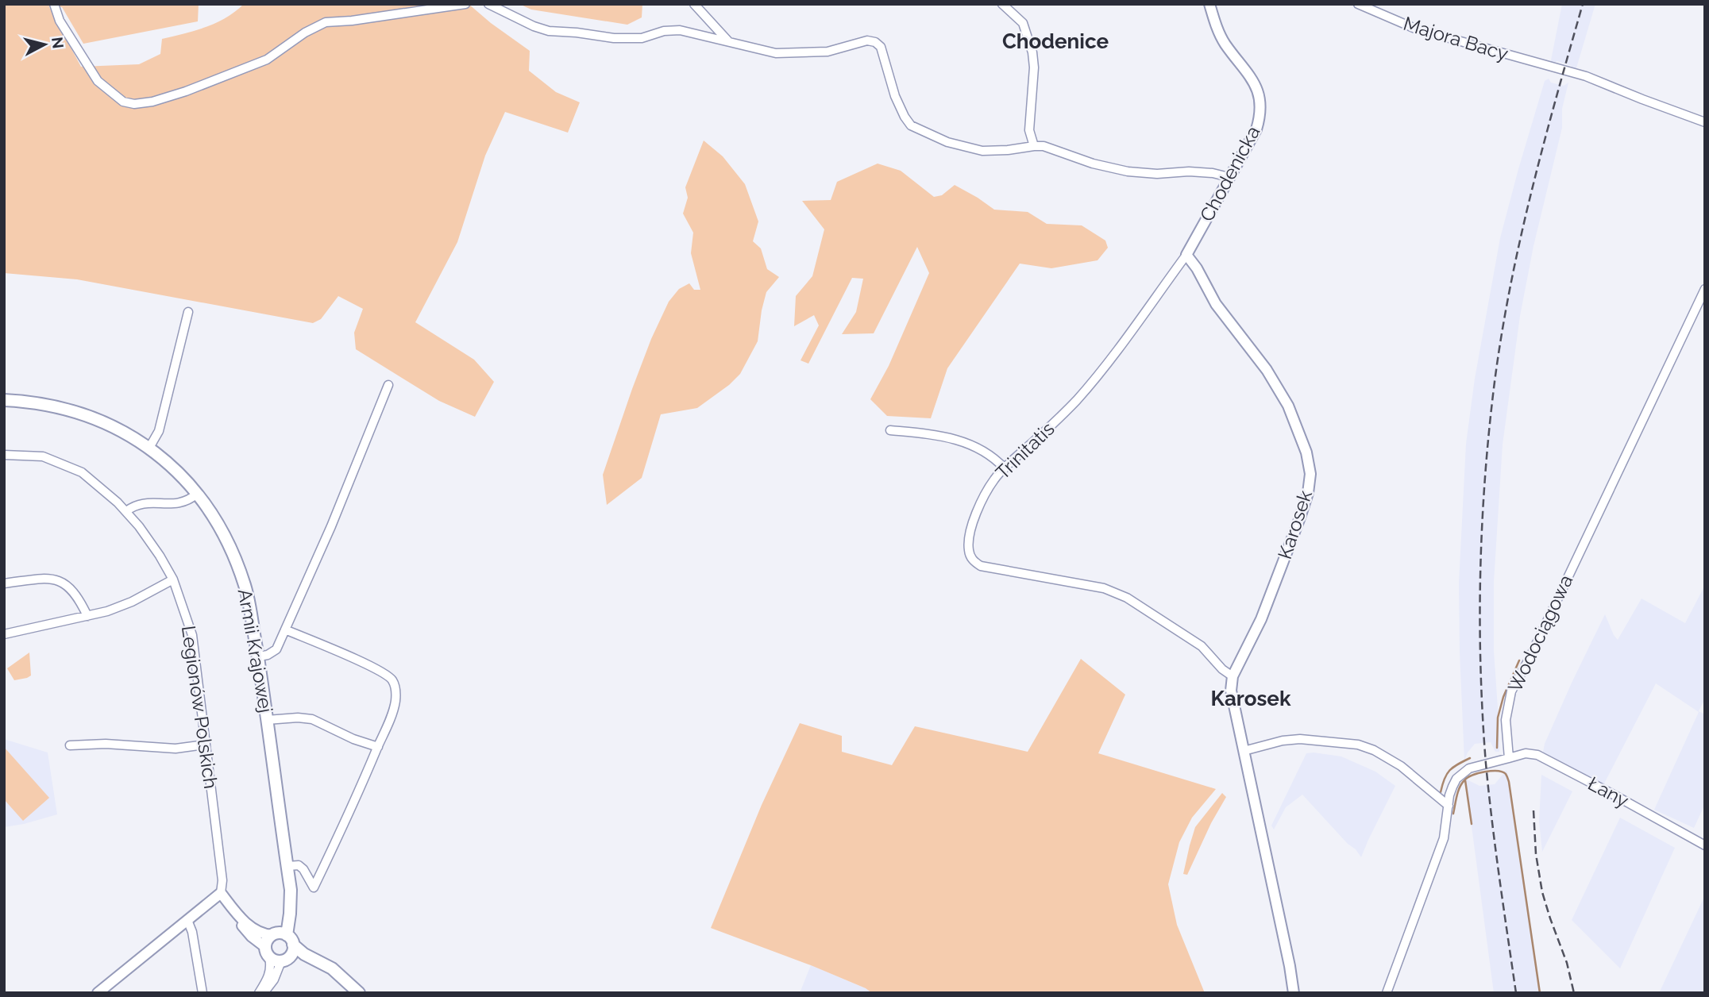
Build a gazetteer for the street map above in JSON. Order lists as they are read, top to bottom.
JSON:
{
  "streets": {
    "main road": ["Armii Krajowej"],
    "street": [
      "Majora Bacy",
      "Chodenicka",
      "Trinitatis",
      "Karosek",
      "Wodociągowa",
      "Legionów Polskich",
      "Łany"
    ]
  },
  "crossings": [
    ["Chodenicka", "Trinitatis"],
    ["Chodenicka", "Karosek"],
    ["Trinitatis", "Karosek"],
    ["Wodociągowa", "Łany"]
  ],
  "districts": ["Chodenice", "Karosek"],
  "north": "right"
}
